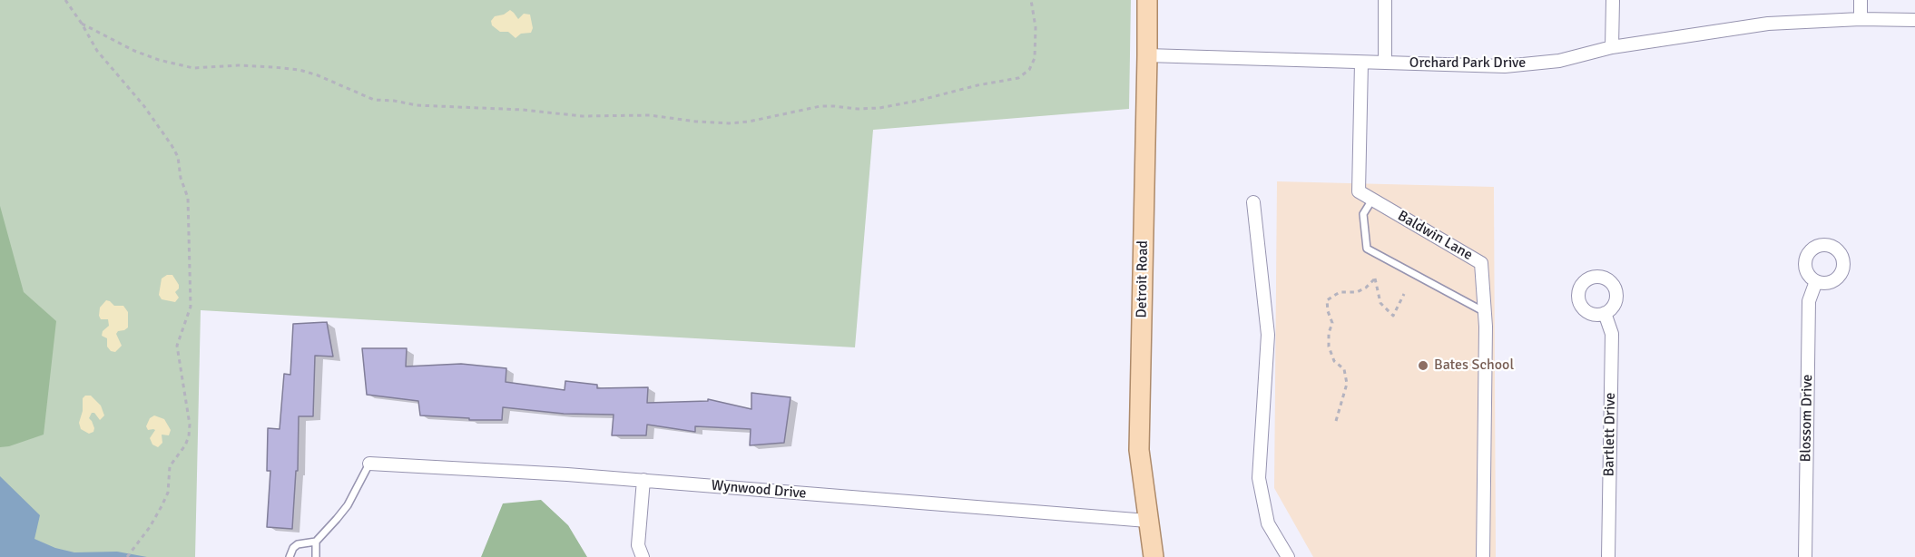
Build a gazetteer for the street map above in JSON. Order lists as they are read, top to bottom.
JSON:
{
  "streets": {
    "main road": ["Detroit Road"],
    "street": [
      "Orchard Park Drive",
      "Baldwin Lane",
      "Blossom Drive",
      "Bartlett Drive",
      "Wynwood Drive"
    ]
  },
  "crossings": [
    ["Orchard Park Drive", "Baldwin Lane"],
    ["Orchard Park Drive", "Detroit Road"],
    ["Detroit Road", "Wynwood Drive"]
  ],
  "places": ["Bates School"]
}
